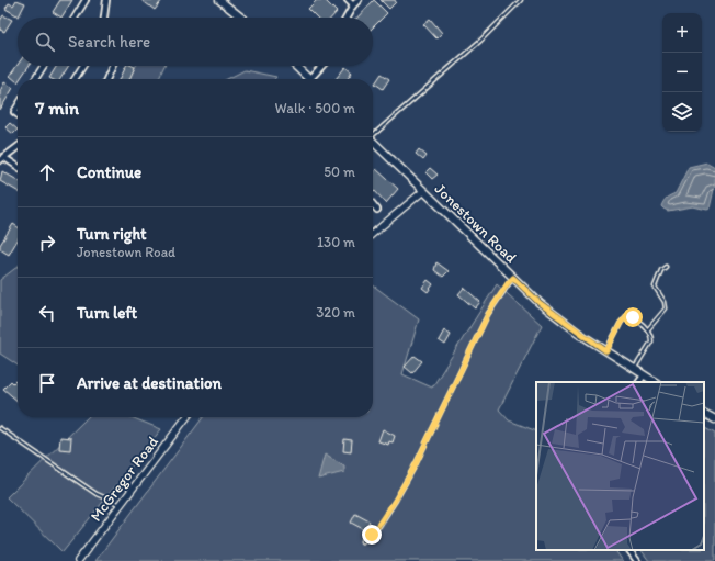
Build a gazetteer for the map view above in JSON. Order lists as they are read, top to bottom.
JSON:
{
  "streets": {
    "main road": ["Jonestown Road"],
    "street": ["McGregor Road"]
  },
  "page": {
    "map_buttons": ["+", "−"],
    "search": "Search here",
    "heading": ["7 min", "Walk · 500 m"],
    "list": [
      ["Continue", "50 m"],
      ["Turn right", "Jonestown Road", "130 m"],
      ["Turn left", "320 m"],
      "Arrive at destination"
    ]
  }
}
